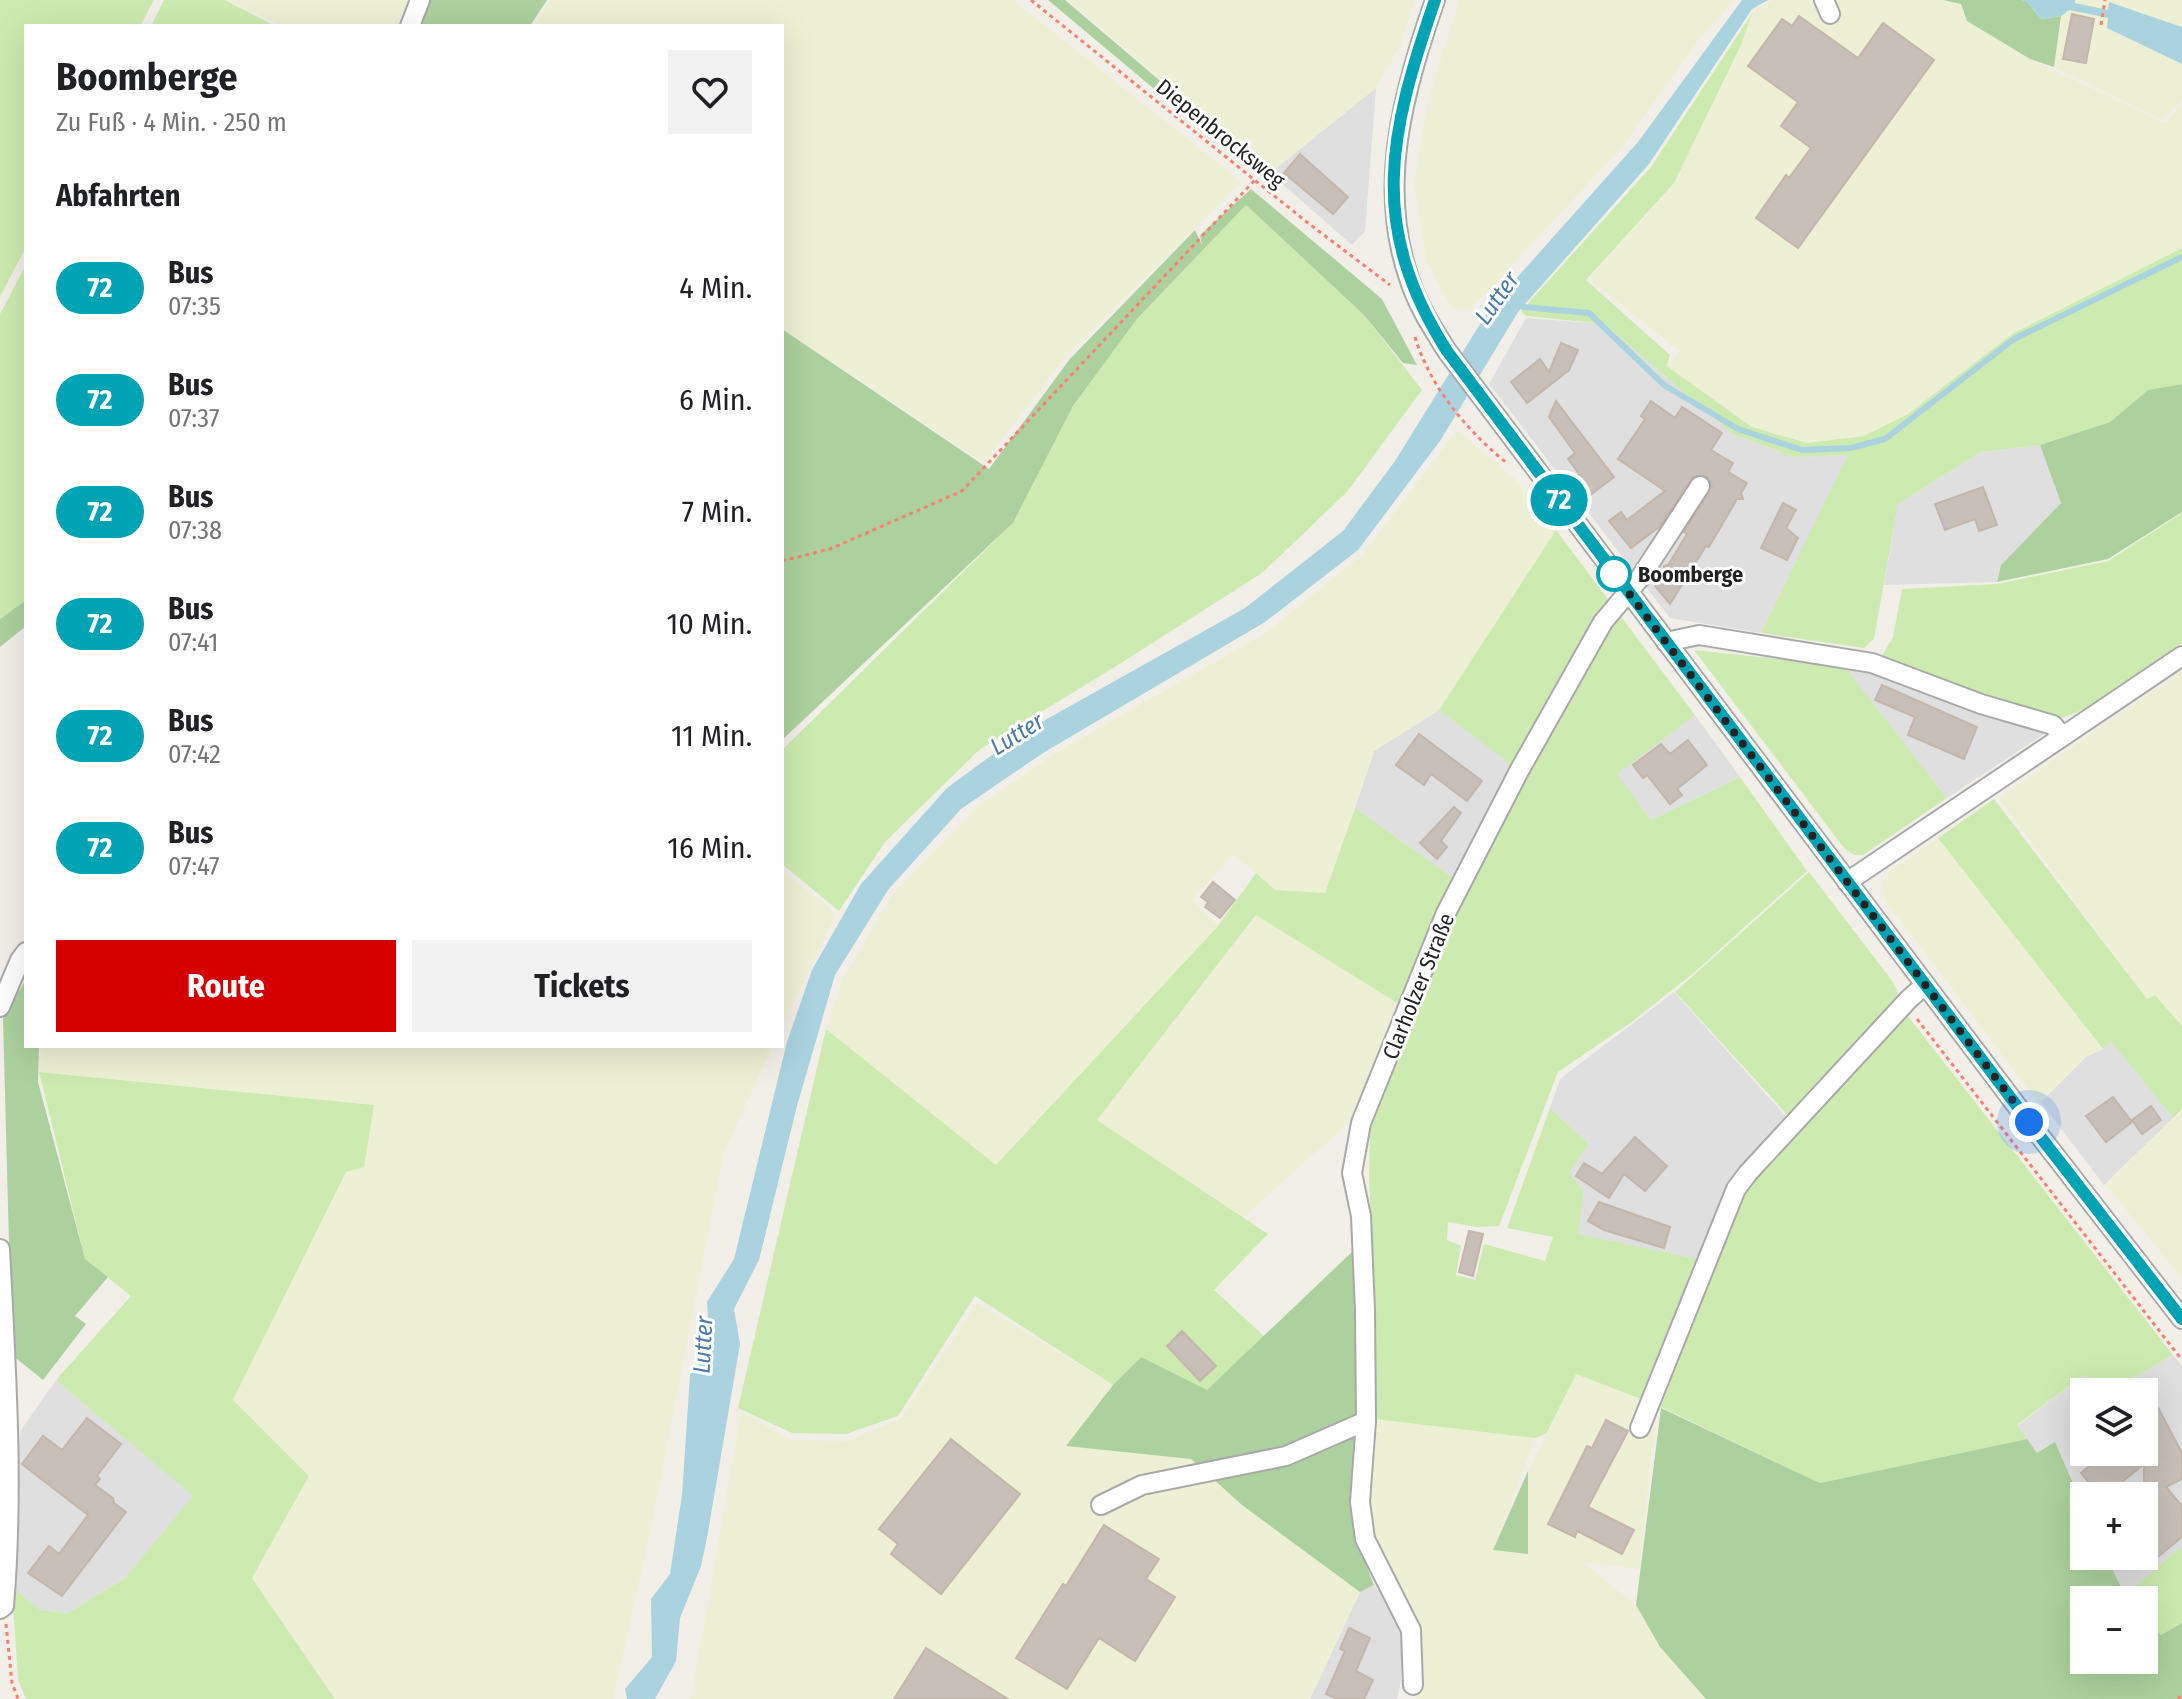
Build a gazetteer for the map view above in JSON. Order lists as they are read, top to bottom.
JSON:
{
  "streets": {
    "street": ["Clarholzer Straße"],
    "path": ["Diepenbrocksweg"]
  },
  "water": ["Lutter"],
  "places": ["Boomberge"],
  "lines": ["bus line 72"],
  "page": {
    "on_map": "72",
    "heading": [
      ["Boomberge", "Zu Fuß · 4 Min. · 250 m"],
      "Abfahrten"
    ],
    "list": [
      {
        "mark": "72",
        "name": "Bus",
        "note": "07:35",
        "value": "4 Min."
      },
      {
        "mark": "72",
        "name": "Bus",
        "note": "07:37",
        "value": "6 Min."
      },
      {
        "mark": "72",
        "name": "Bus",
        "note": "07:38",
        "value": "7 Min."
      },
      {
        "mark": "72",
        "name": "Bus",
        "note": "07:41",
        "value": "10 Min."
      },
      {
        "mark": "72",
        "name": "Bus",
        "note": "07:42",
        "value": "11 Min."
      },
      {
        "mark": "72",
        "name": "Bus",
        "note": "07:47",
        "value": "16 Min."
      }
    ],
    "buttons": ["Route", "Tickets"],
    "map_buttons": ["+", "−"]
  }
}
